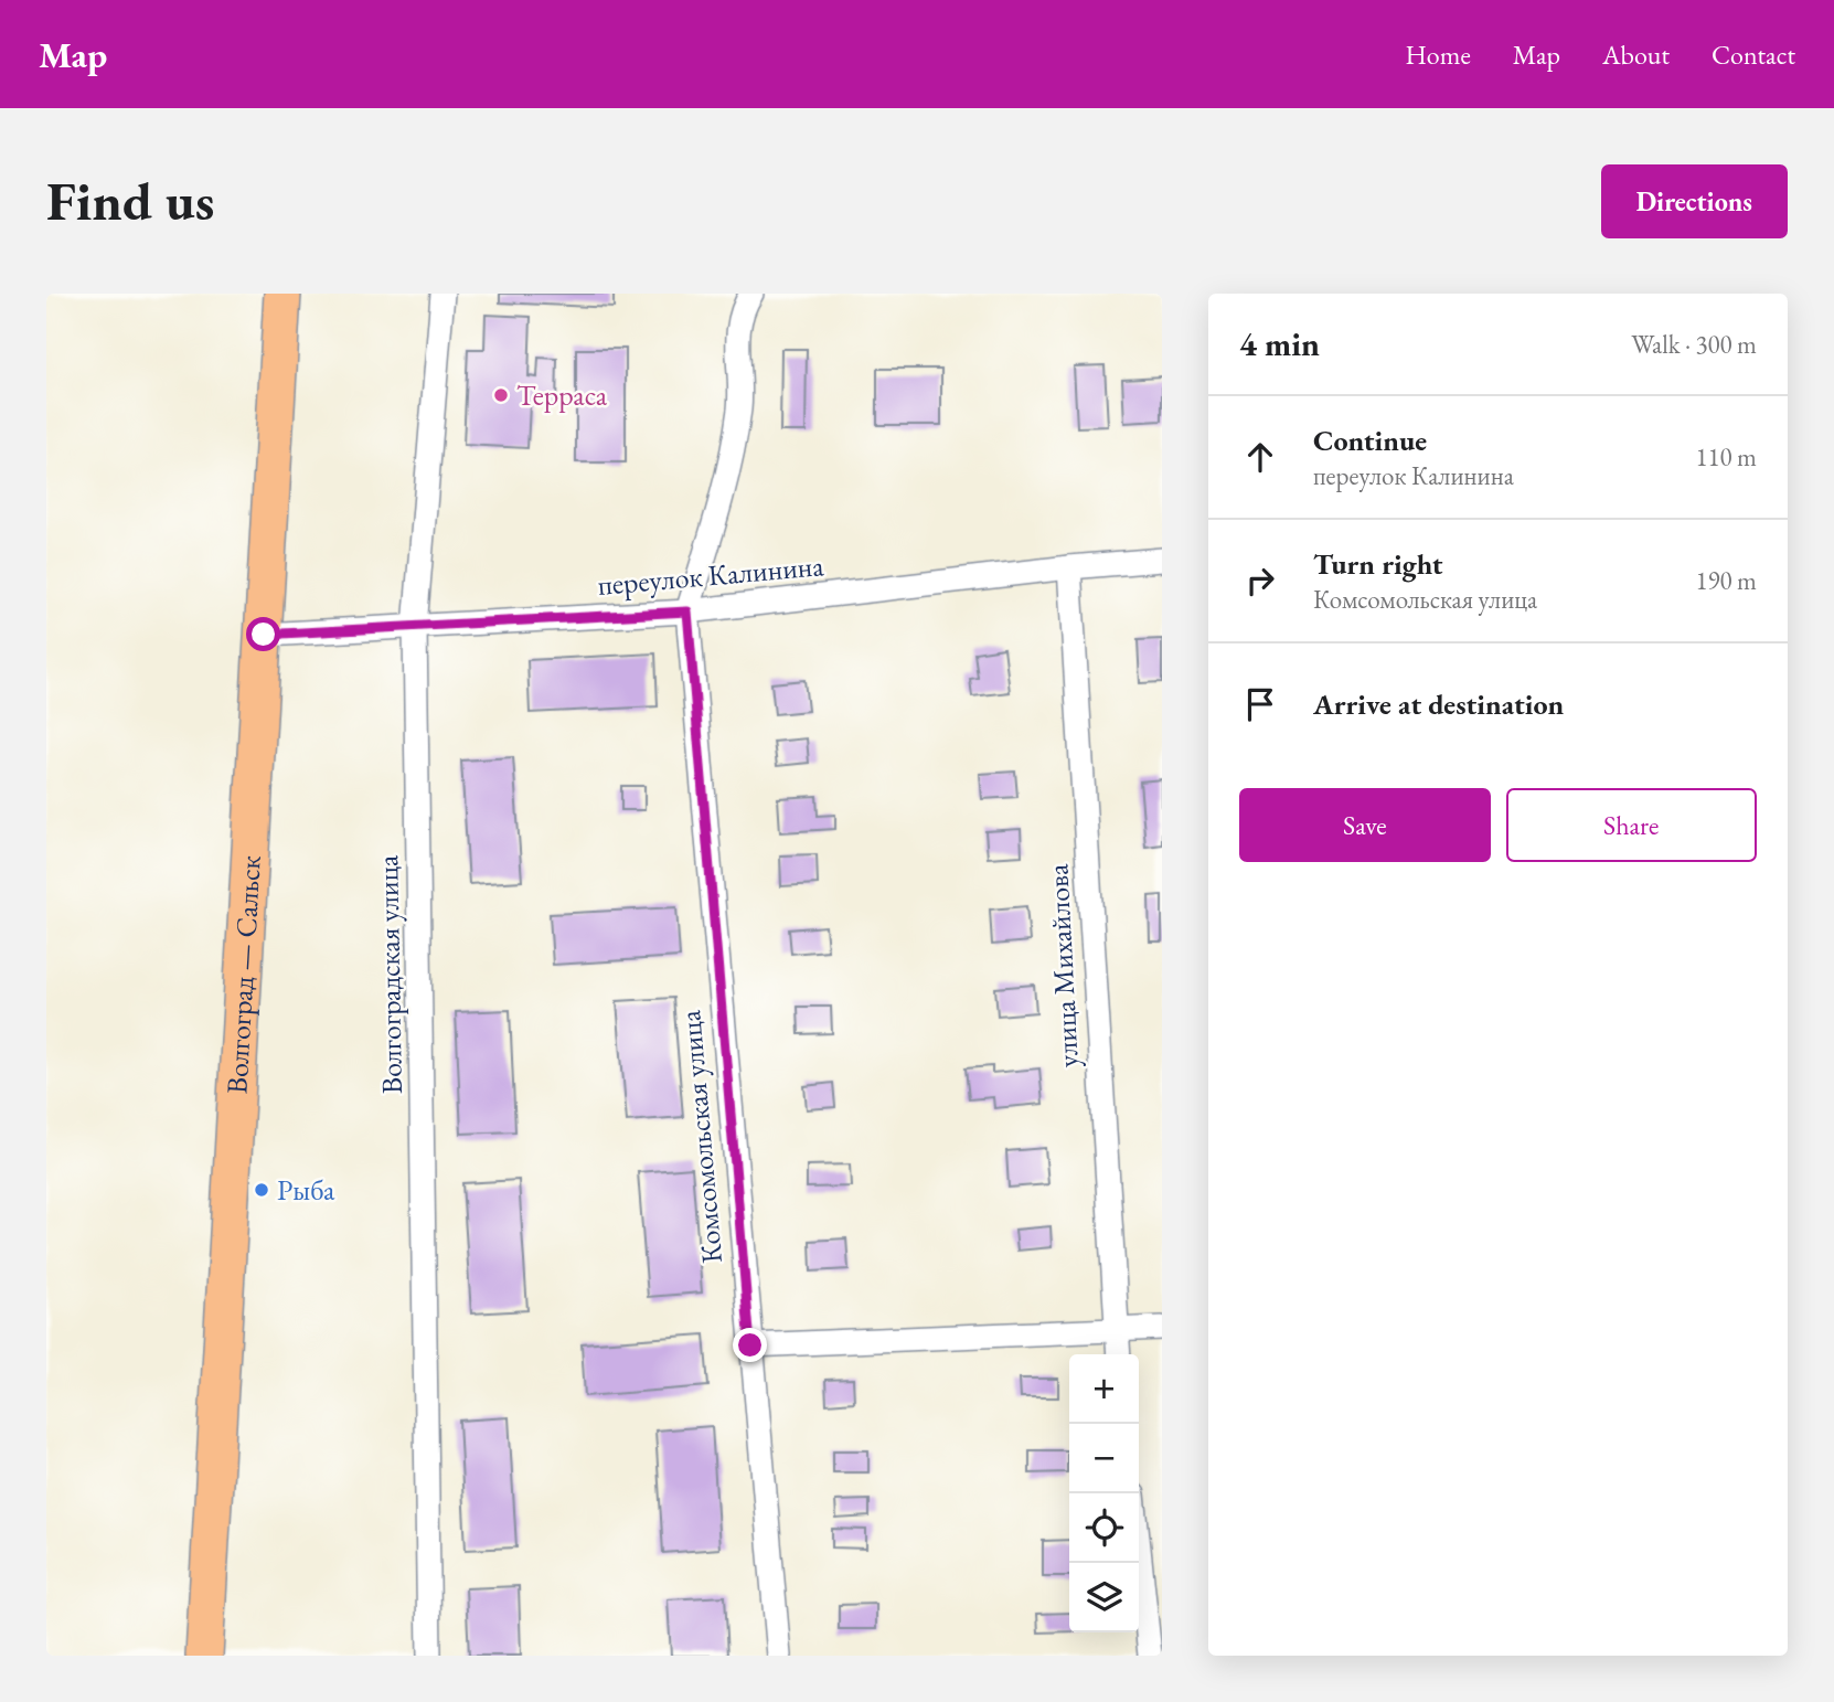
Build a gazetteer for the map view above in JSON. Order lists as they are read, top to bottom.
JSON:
{
  "streets": {
    "main road": ["Волгоград — Сальск"],
    "street": [
      "переулок Калинина",
      "улица Михайлова",
      "Волгоградская улица",
      "Комсомольская улица"
    ]
  },
  "crossings": [
    ["переулок Калинина", "улица Михайлова"],
    ["переулок Калинина", "Волгоград — Сальск"],
    ["переулок Калинина", "Волгоградская улица"],
    ["переулок Калинина", "Комсомольская улица"]
  ],
  "places": ["Терраса", "Рыба"],
  "page": {
    "header": "Map",
    "nav": [
      "Home",
      "Map",
      "About",
      "Contact"
    ],
    "buttons": [
      "Directions",
      ["Save", "Share"]
    ],
    "title": "Find us",
    "heading": ["4 min", "Walk · 300 m"],
    "list": [
      ["Continue", "переулок Калинина", "110 m"],
      ["Turn right", "Комсомольская улица", "190 m"],
      "Arrive at destination"
    ],
    "map_buttons": ["+", "−"]
  }
}
